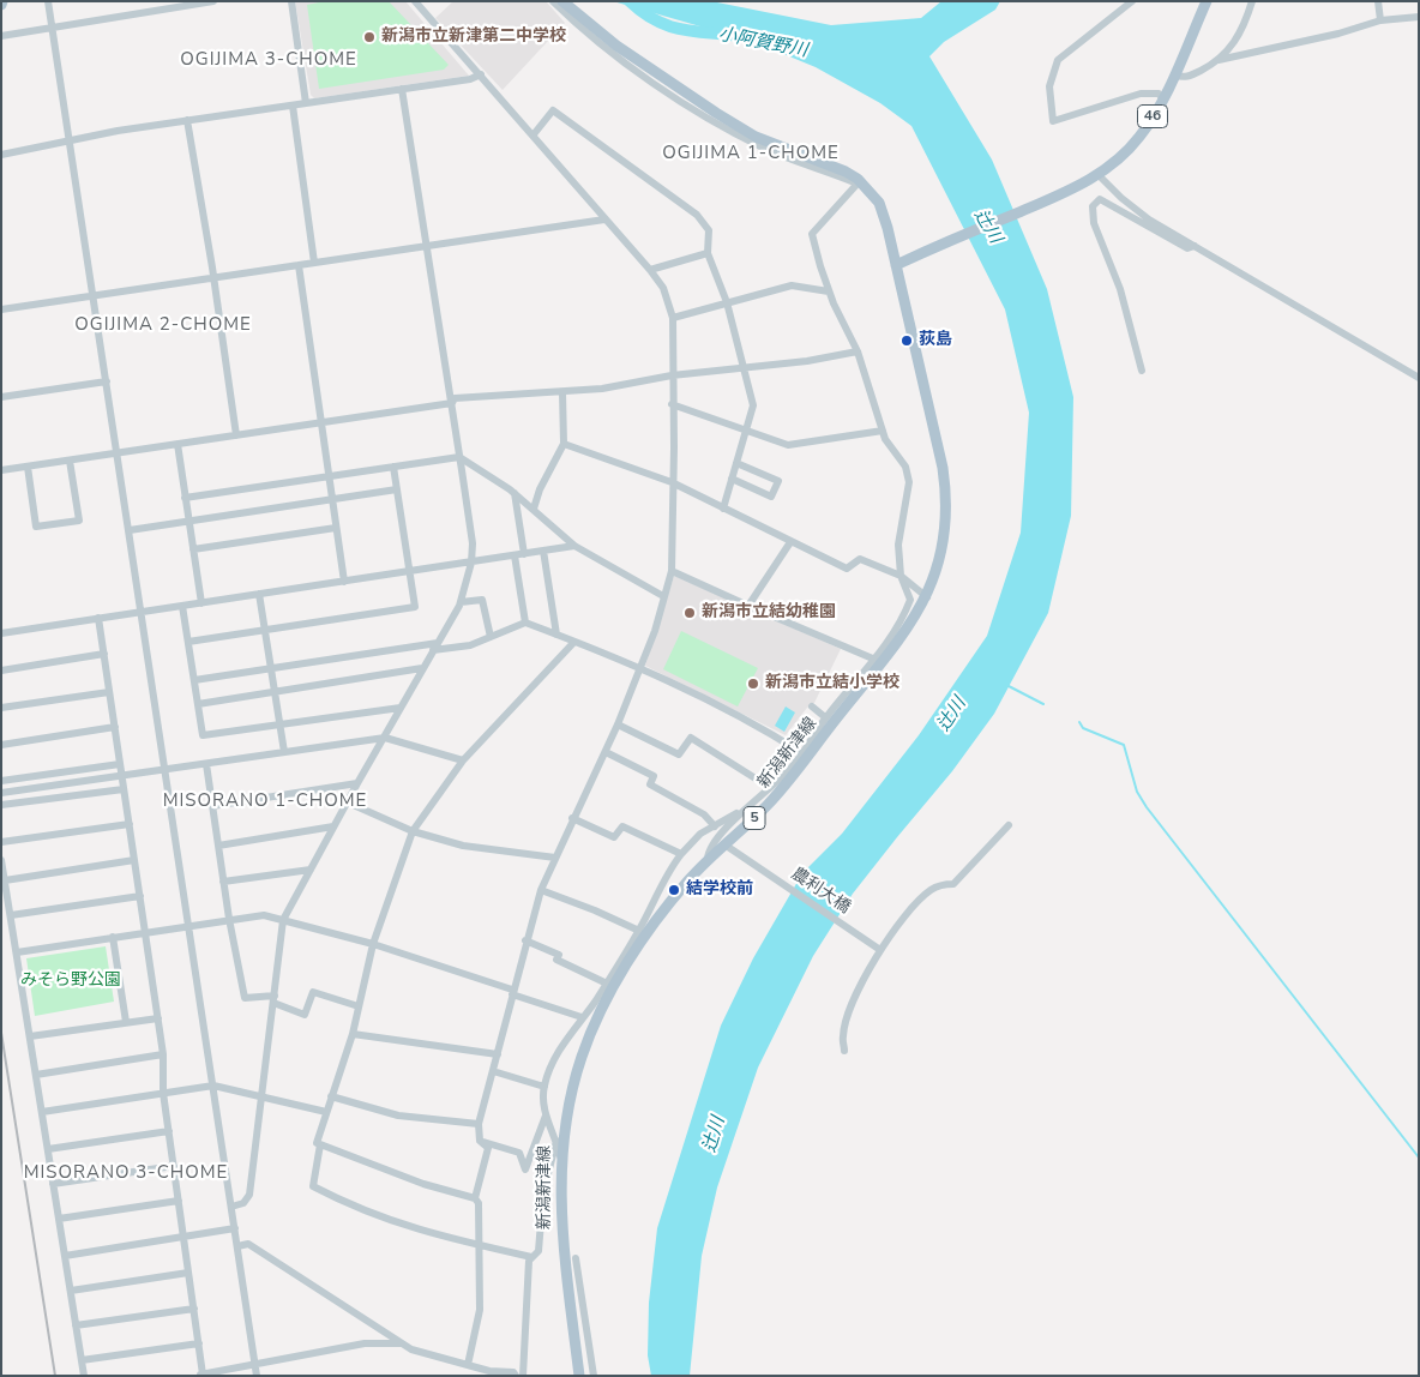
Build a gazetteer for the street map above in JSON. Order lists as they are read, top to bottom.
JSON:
{
  "streets": {
    "main road": ["46", "新潟新津線", "5"],
    "street": ["農利大橋"]
  },
  "crossings": [
    ["46", "新潟新津線"],
    ["46", "5"],
    ["新潟新津線", "5"],
    ["新潟新津線", "農利大橋"]
  ],
  "districts": [
    "OGIJIMA 3-CHOME",
    "OGIJIMA 1-CHOME",
    "OGIJIMA 2-CHOME",
    "MISORANO 1-CHOME",
    "MISORANO 3-CHOME"
  ],
  "water": ["小阿賀野川", "辻川"],
  "parks": ["みそら野公園"],
  "places": [
    "新潟市立新津第二中学校",
    "荻島",
    "新潟市立結幼稚園",
    "新潟市立結小学校",
    "結学校前"
  ]
}
